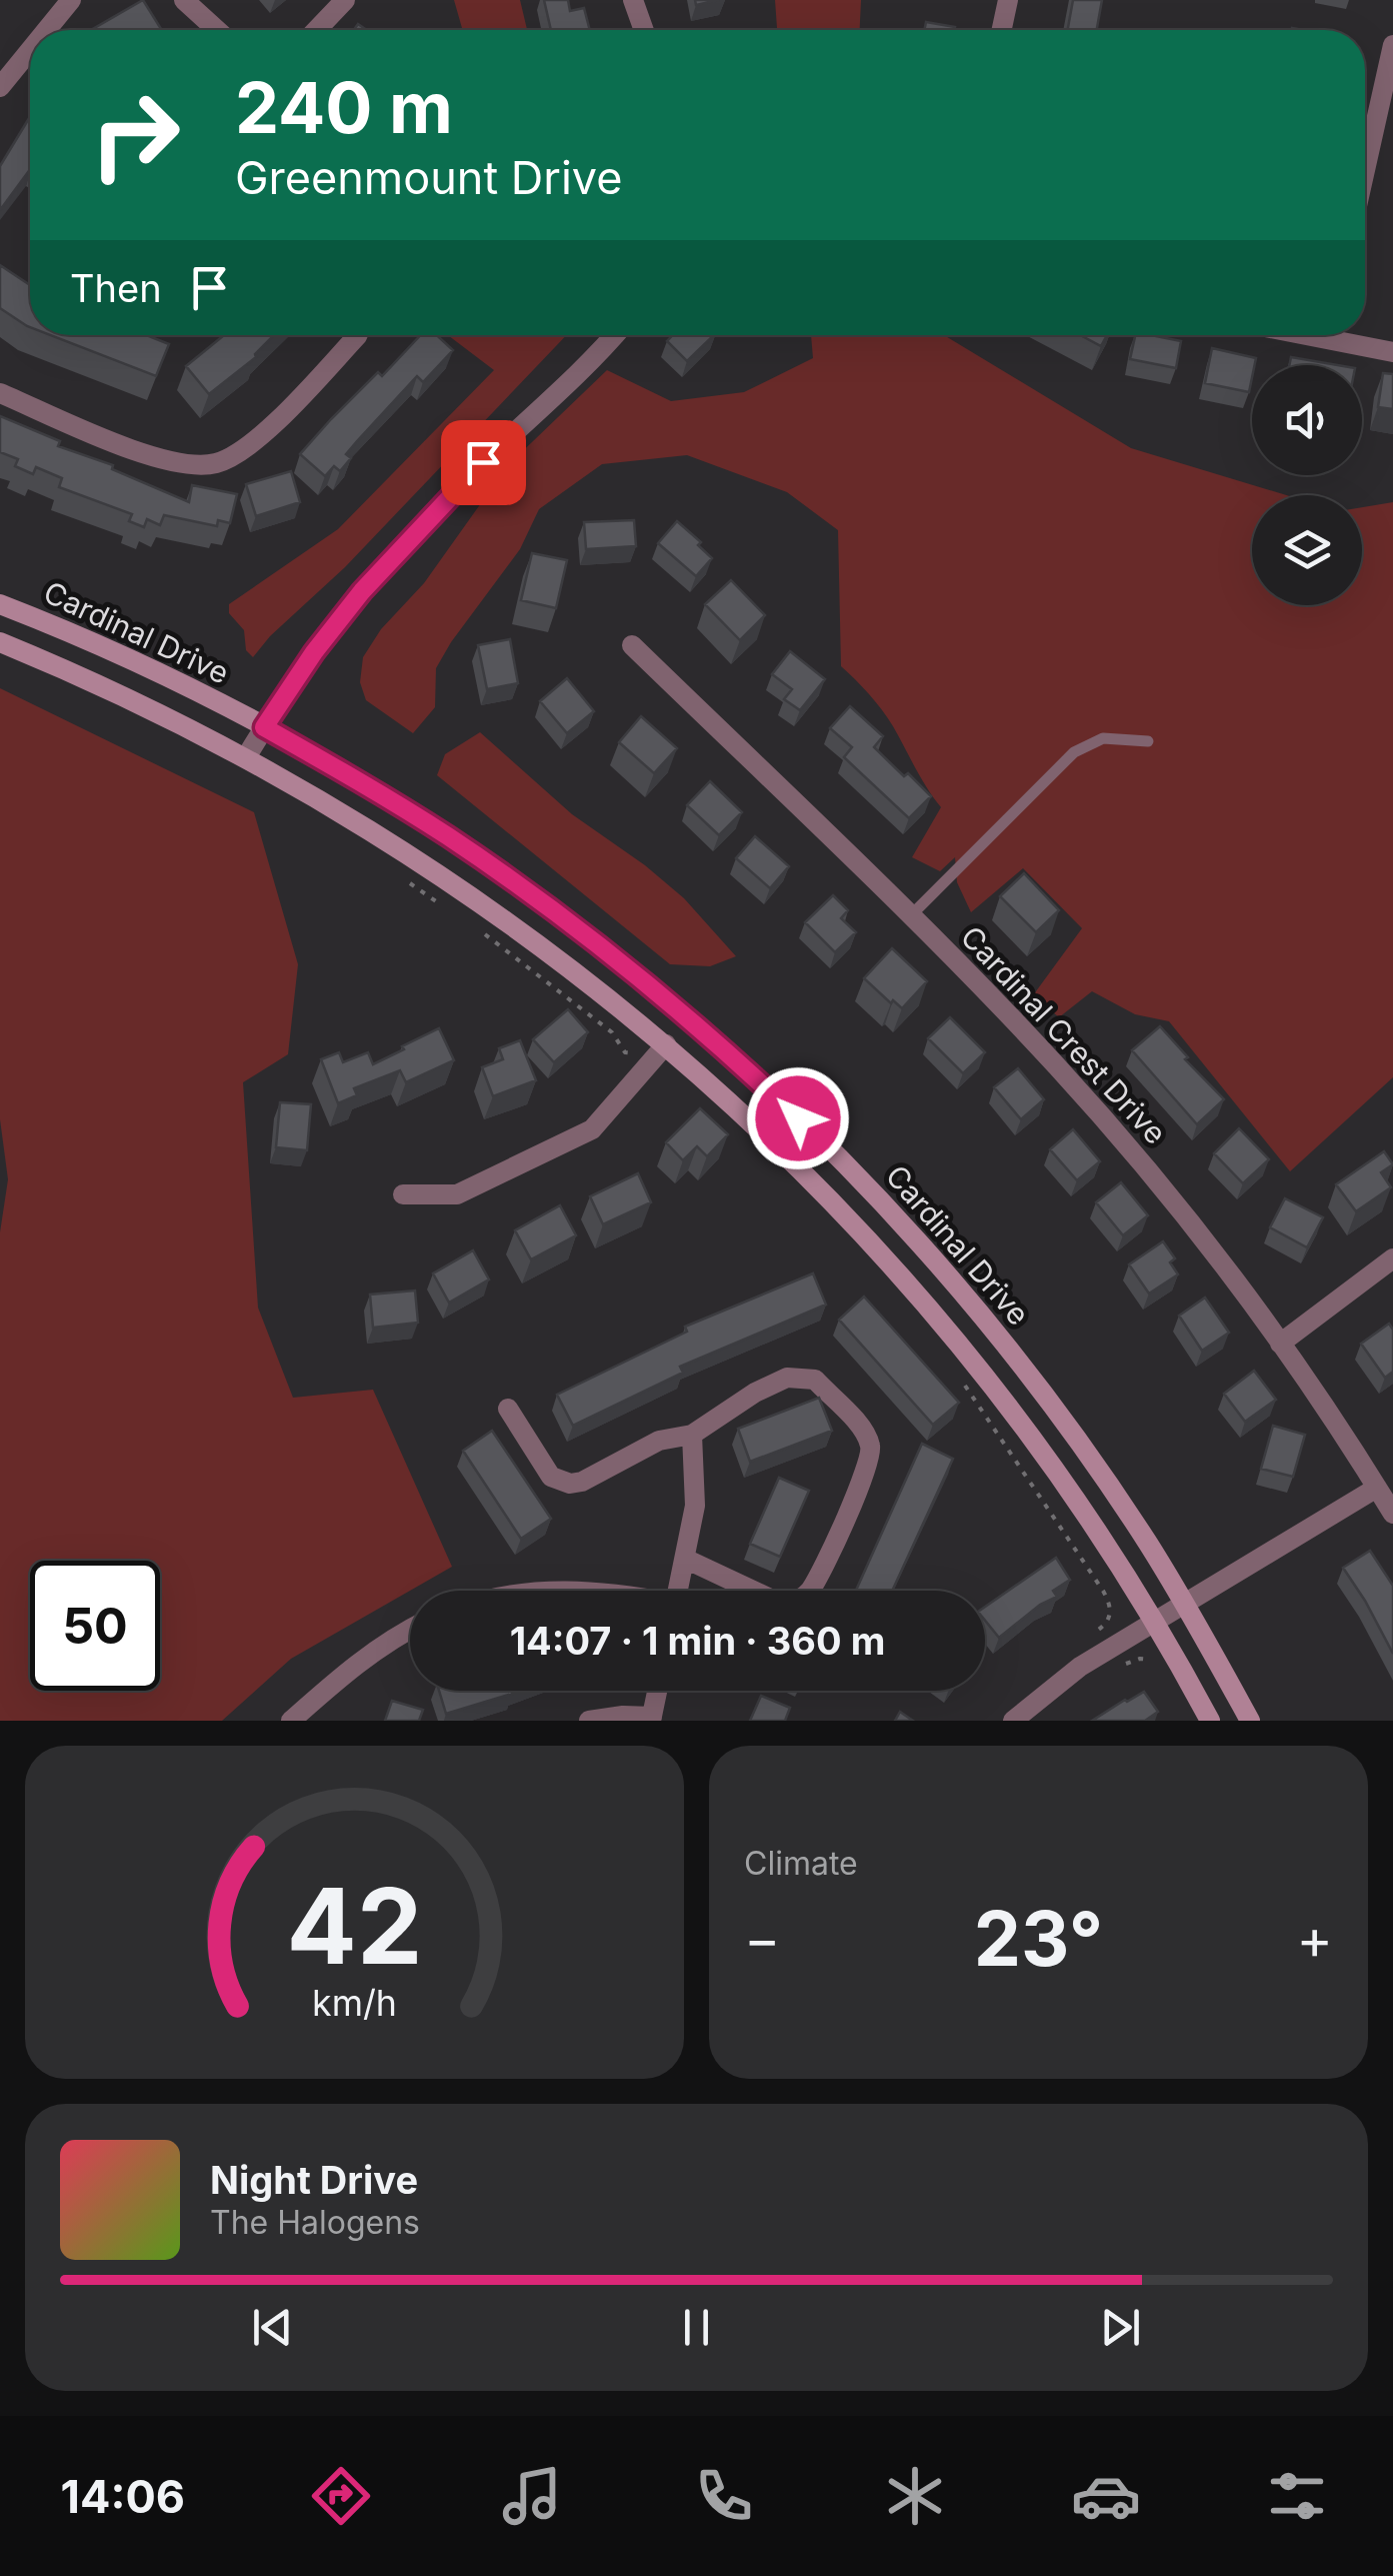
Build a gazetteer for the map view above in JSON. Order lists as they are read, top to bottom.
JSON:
{
  "streets": {
    "main road": ["Cardinal Drive"],
    "street": ["Cardinal Crest Drive"]
  },
  "page": {
    "turn": ["240 m", "Greenmount Drive"],
    "then": "Then",
    "limit": "50",
    "trip": "14:07 · 1 min · 360 m",
    "tile": "Climate",
    "heat": ["−", "23°", "+"],
    "song": ["Night Drive", "The Halogens"],
    "tabs": "14:06",
    "gauge": ["42", "km/h"]
  }
}
